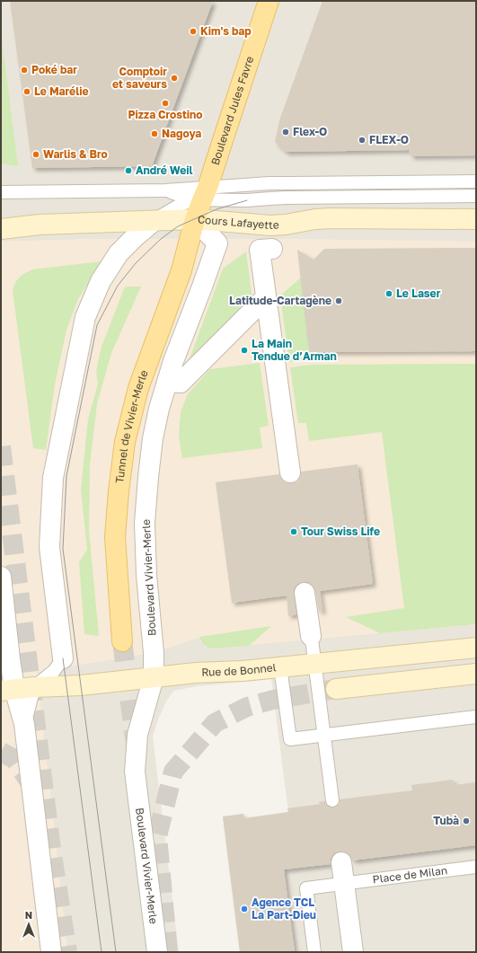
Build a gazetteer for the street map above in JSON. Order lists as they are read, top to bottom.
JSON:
{
  "streets": {
    "main road": [
      "Boulevard Jules Favre",
      "Cours Lafayette",
      "Tunnel de Vivier-Merle",
      "Rue de Bonnel"
    ],
    "street": ["Boulevard Vivier-Merle"],
    "lane": ["Place de Milan"]
  },
  "crossings": [
    ["Boulevard Jules Favre", "Cours Lafayette"],
    ["Boulevard Jules Favre", "Tunnel de Vivier-Merle"],
    ["Boulevard Jules Favre", "Boulevard Vivier-Merle"],
    ["Cours Lafayette", "Tunnel de Vivier-Merle"],
    ["Cours Lafayette", "Boulevard Vivier-Merle"],
    ["Tunnel de Vivier-Merle", "Boulevard Vivier-Merle"],
    ["Boulevard Vivier-Merle", "Rue de Bonnel"]
  ],
  "places": [
    "Kim's bap",
    "Poké bar",
    "Comptoir et saveurs",
    "Le Marélie",
    "Pizza Crostino",
    "Flex-O",
    "Nagoya",
    "FLEX-O",
    "Warlis & Bro",
    "André Weil",
    "Le Laser",
    "Latitude-Cartagène",
    "La Main Tendue d’Arman",
    "Tour Swiss Life",
    "Tubà",
    "Agence TCL La Part-Dieu"
  ],
  "north": "top"
}
